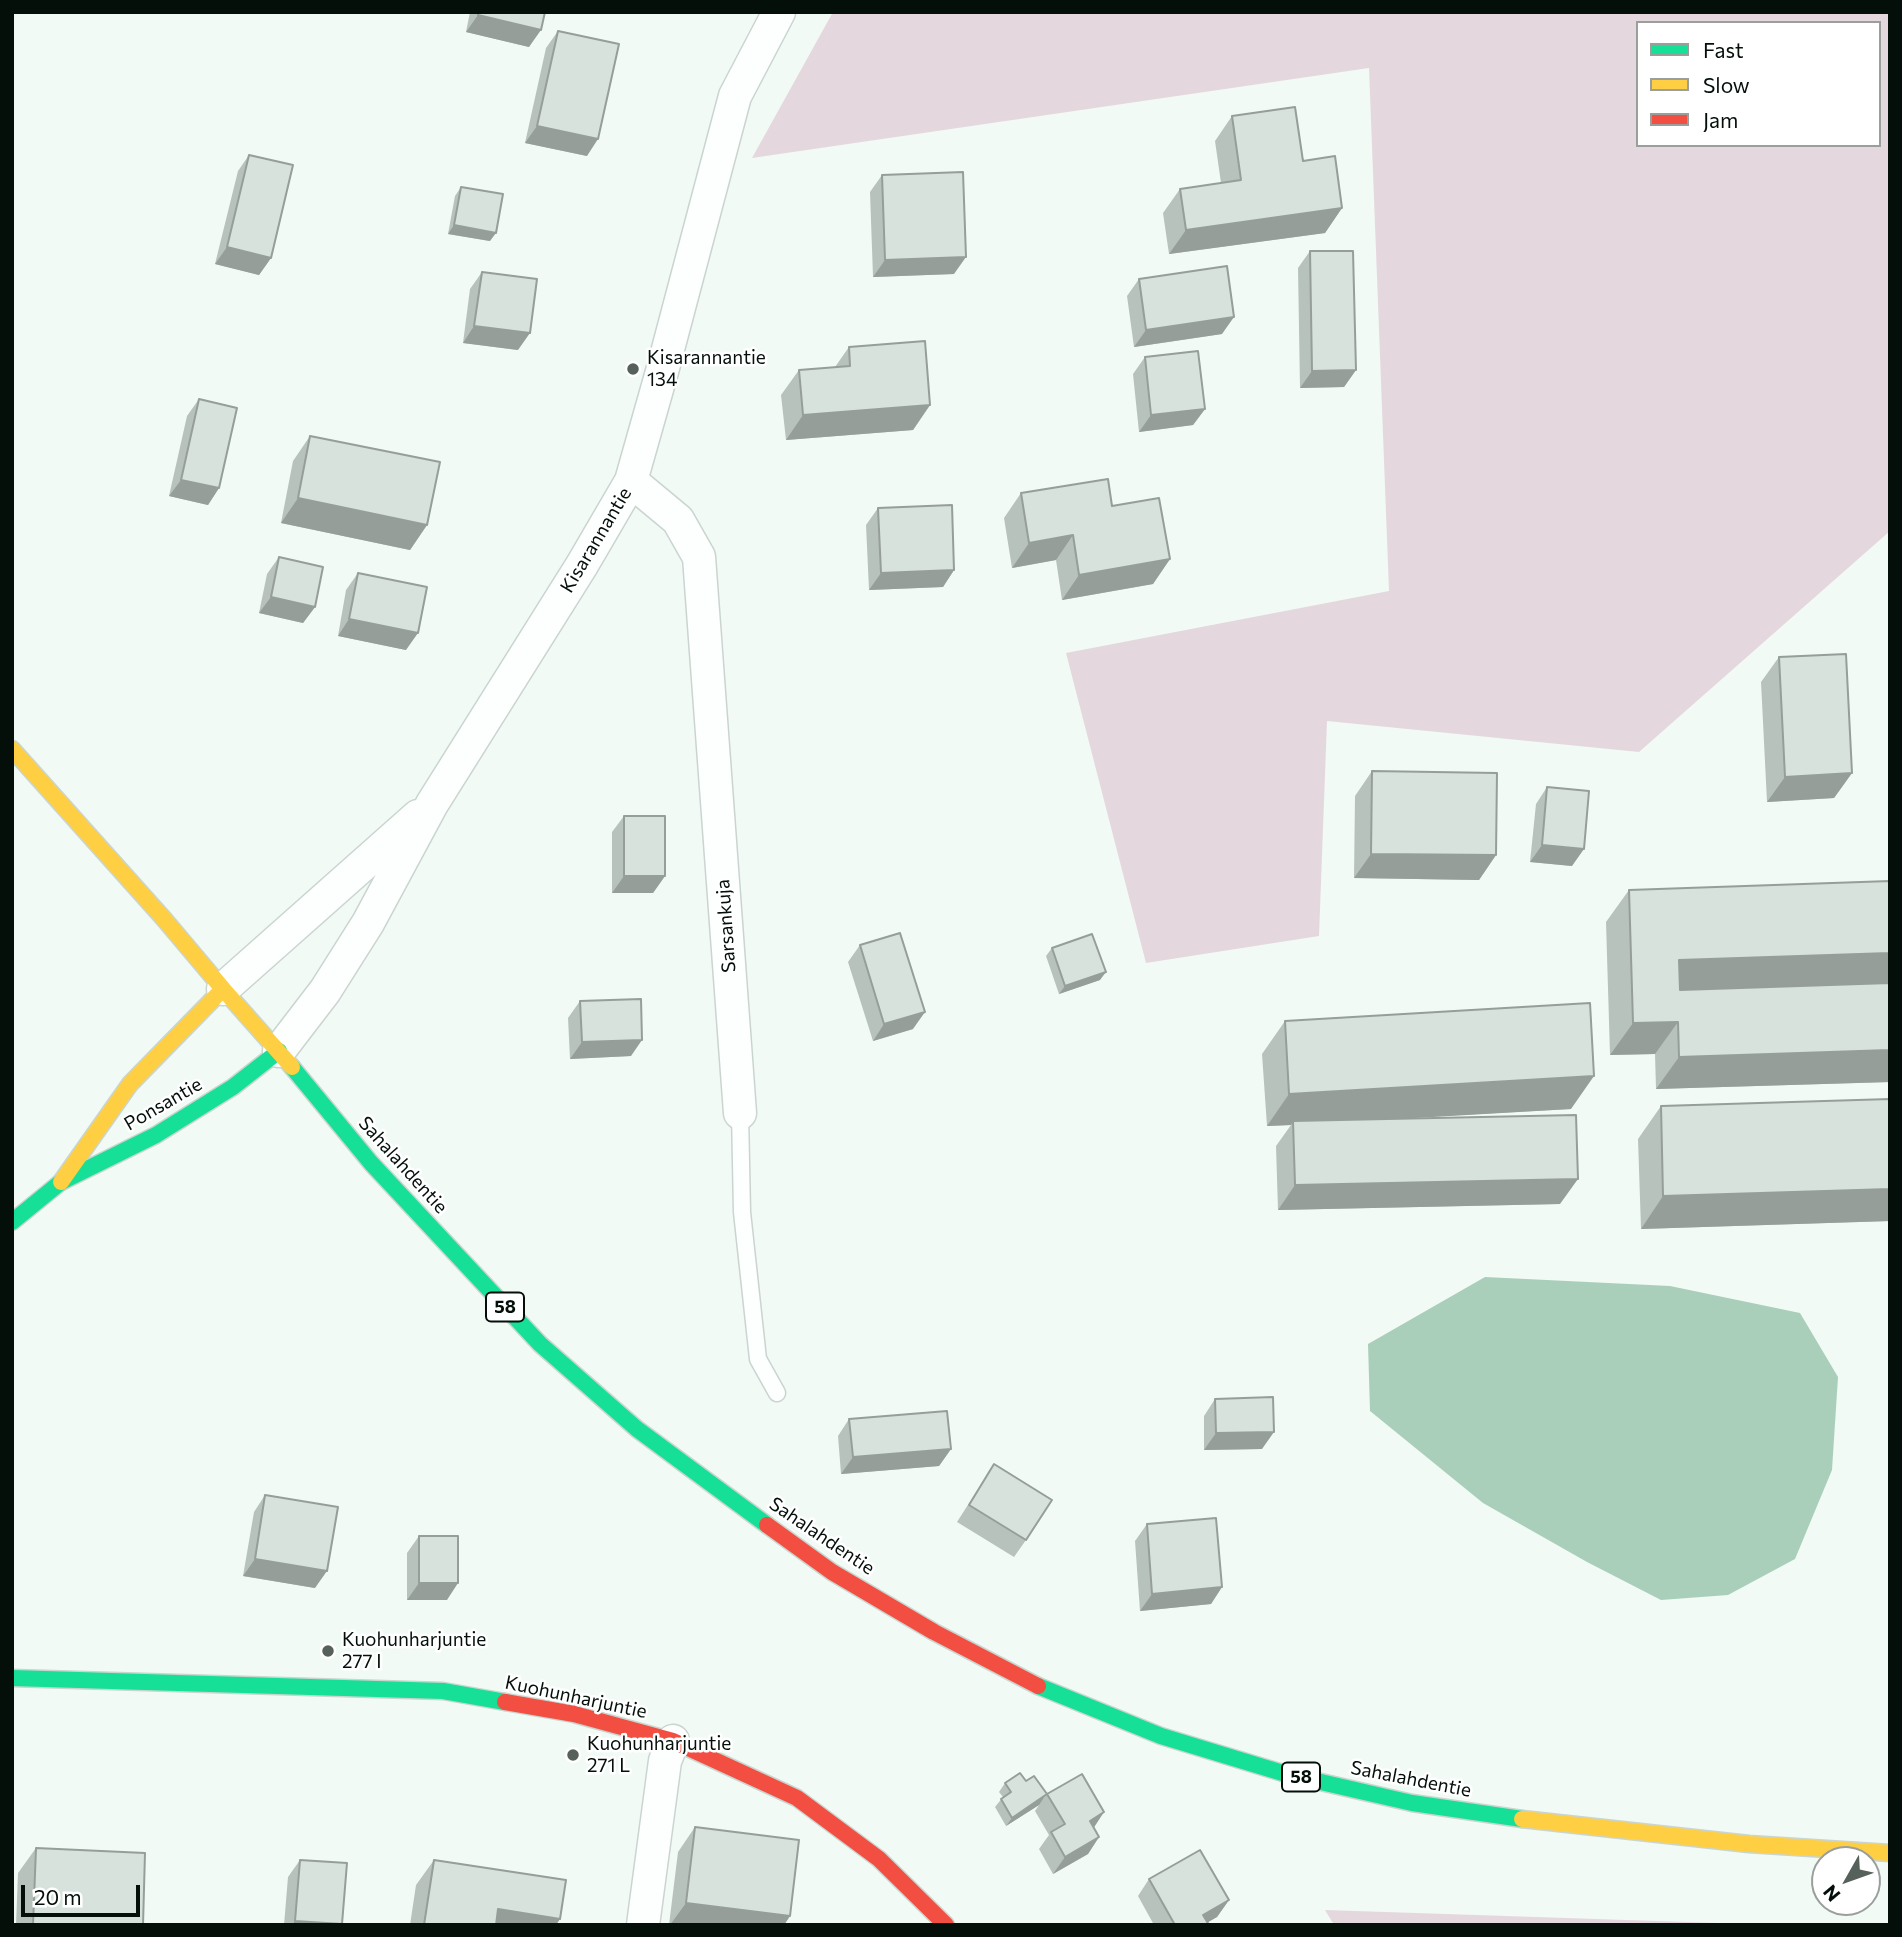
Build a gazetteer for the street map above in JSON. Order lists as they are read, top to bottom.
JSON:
{
  "streets": {
    "main road": [
      "Ponsantie",
      "Sahalahdentie",
      "58",
      "Kuohunharjuntie"
    ],
    "street": ["Kisarannantie", "Sarsankuja"]
  },
  "crossings": [
    ["Kisarannantie", "Sarsankuja"],
    ["Kisarannantie", "Ponsantie"],
    ["Kisarannantie", "Sahalahdentie"],
    ["Ponsantie", "Sahalahdentie"]
  ],
  "places": ["Kisarannantie 134", "Kuohunharjuntie 277 I", "Kuohunharjuntie 271 L"],
  "legend": ["Fast", "Slow", "Jam"],
  "scale_bar": "20 m",
  "north": "bottom left"
}
